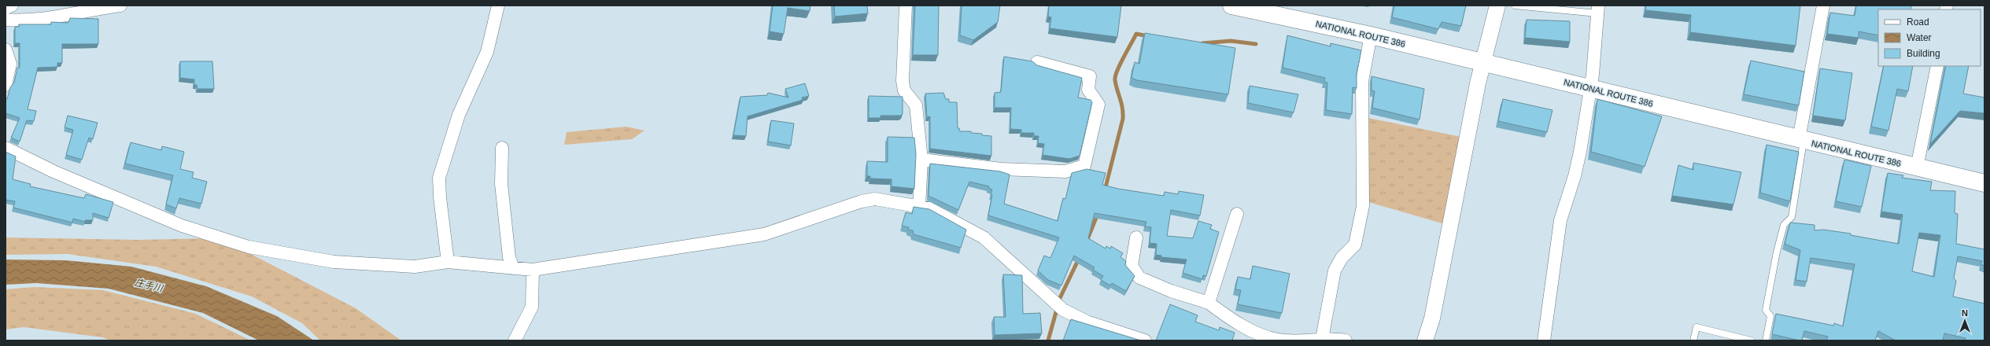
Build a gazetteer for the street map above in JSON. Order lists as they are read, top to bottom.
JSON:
{
  "streets": {
    "highway": ["NATIONAL ROUTE 386"]
  },
  "water": ["庄手川"],
  "legend": ["Road", "Water", "Building"],
  "north": "top"
}
